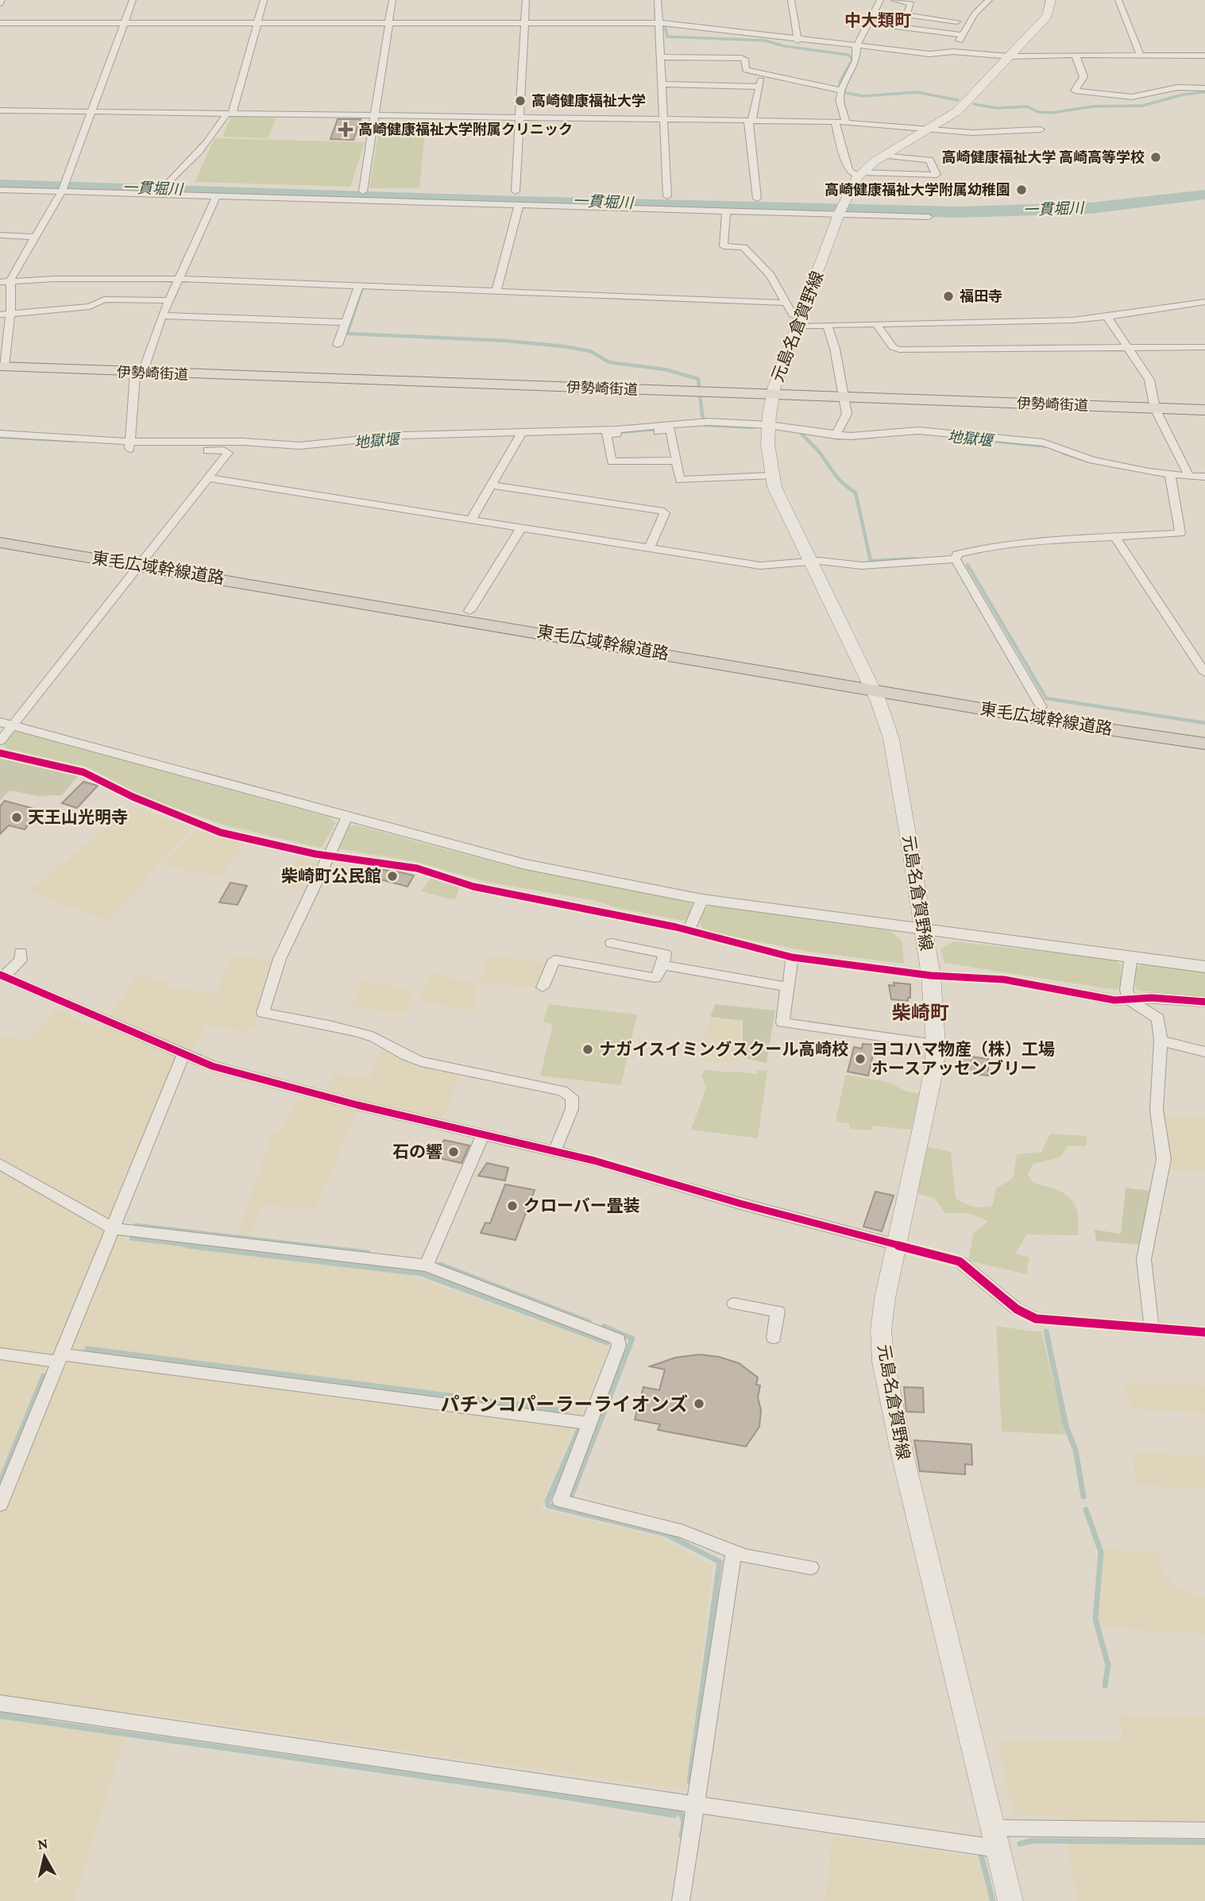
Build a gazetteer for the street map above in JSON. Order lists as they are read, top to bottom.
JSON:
{
  "streets": {
    "highway": ["東毛広域幹線道路"],
    "main road": ["元島名倉賀野線", "伊勢崎街道"]
  },
  "crossings": [
    ["元島名倉賀野線", "伊勢崎街道"],
    ["元島名倉賀野線", "東毛広域幹線道路"]
  ],
  "districts": ["中大類町", "柴崎町"],
  "water": ["一貫堀川", "地獄堰"],
  "places": {
    "other": [
      "高崎健康福祉大学",
      "高崎健康福祉大学 高崎高等学校",
      "高崎健康福祉大学附属幼稚園",
      "福田寺",
      "天王山光明寺",
      "柴崎町公民館",
      "ナガイスイミングスクール高崎校",
      "ヨコハマ物産（株）工場 ホースアッセンブリー",
      "石の響",
      "クローバー畳装",
      "パチンコパーラーライオンズ"
    ],
    "health": ["高崎健康福祉大学附属クリニック"]
  },
  "north": "top"
}
